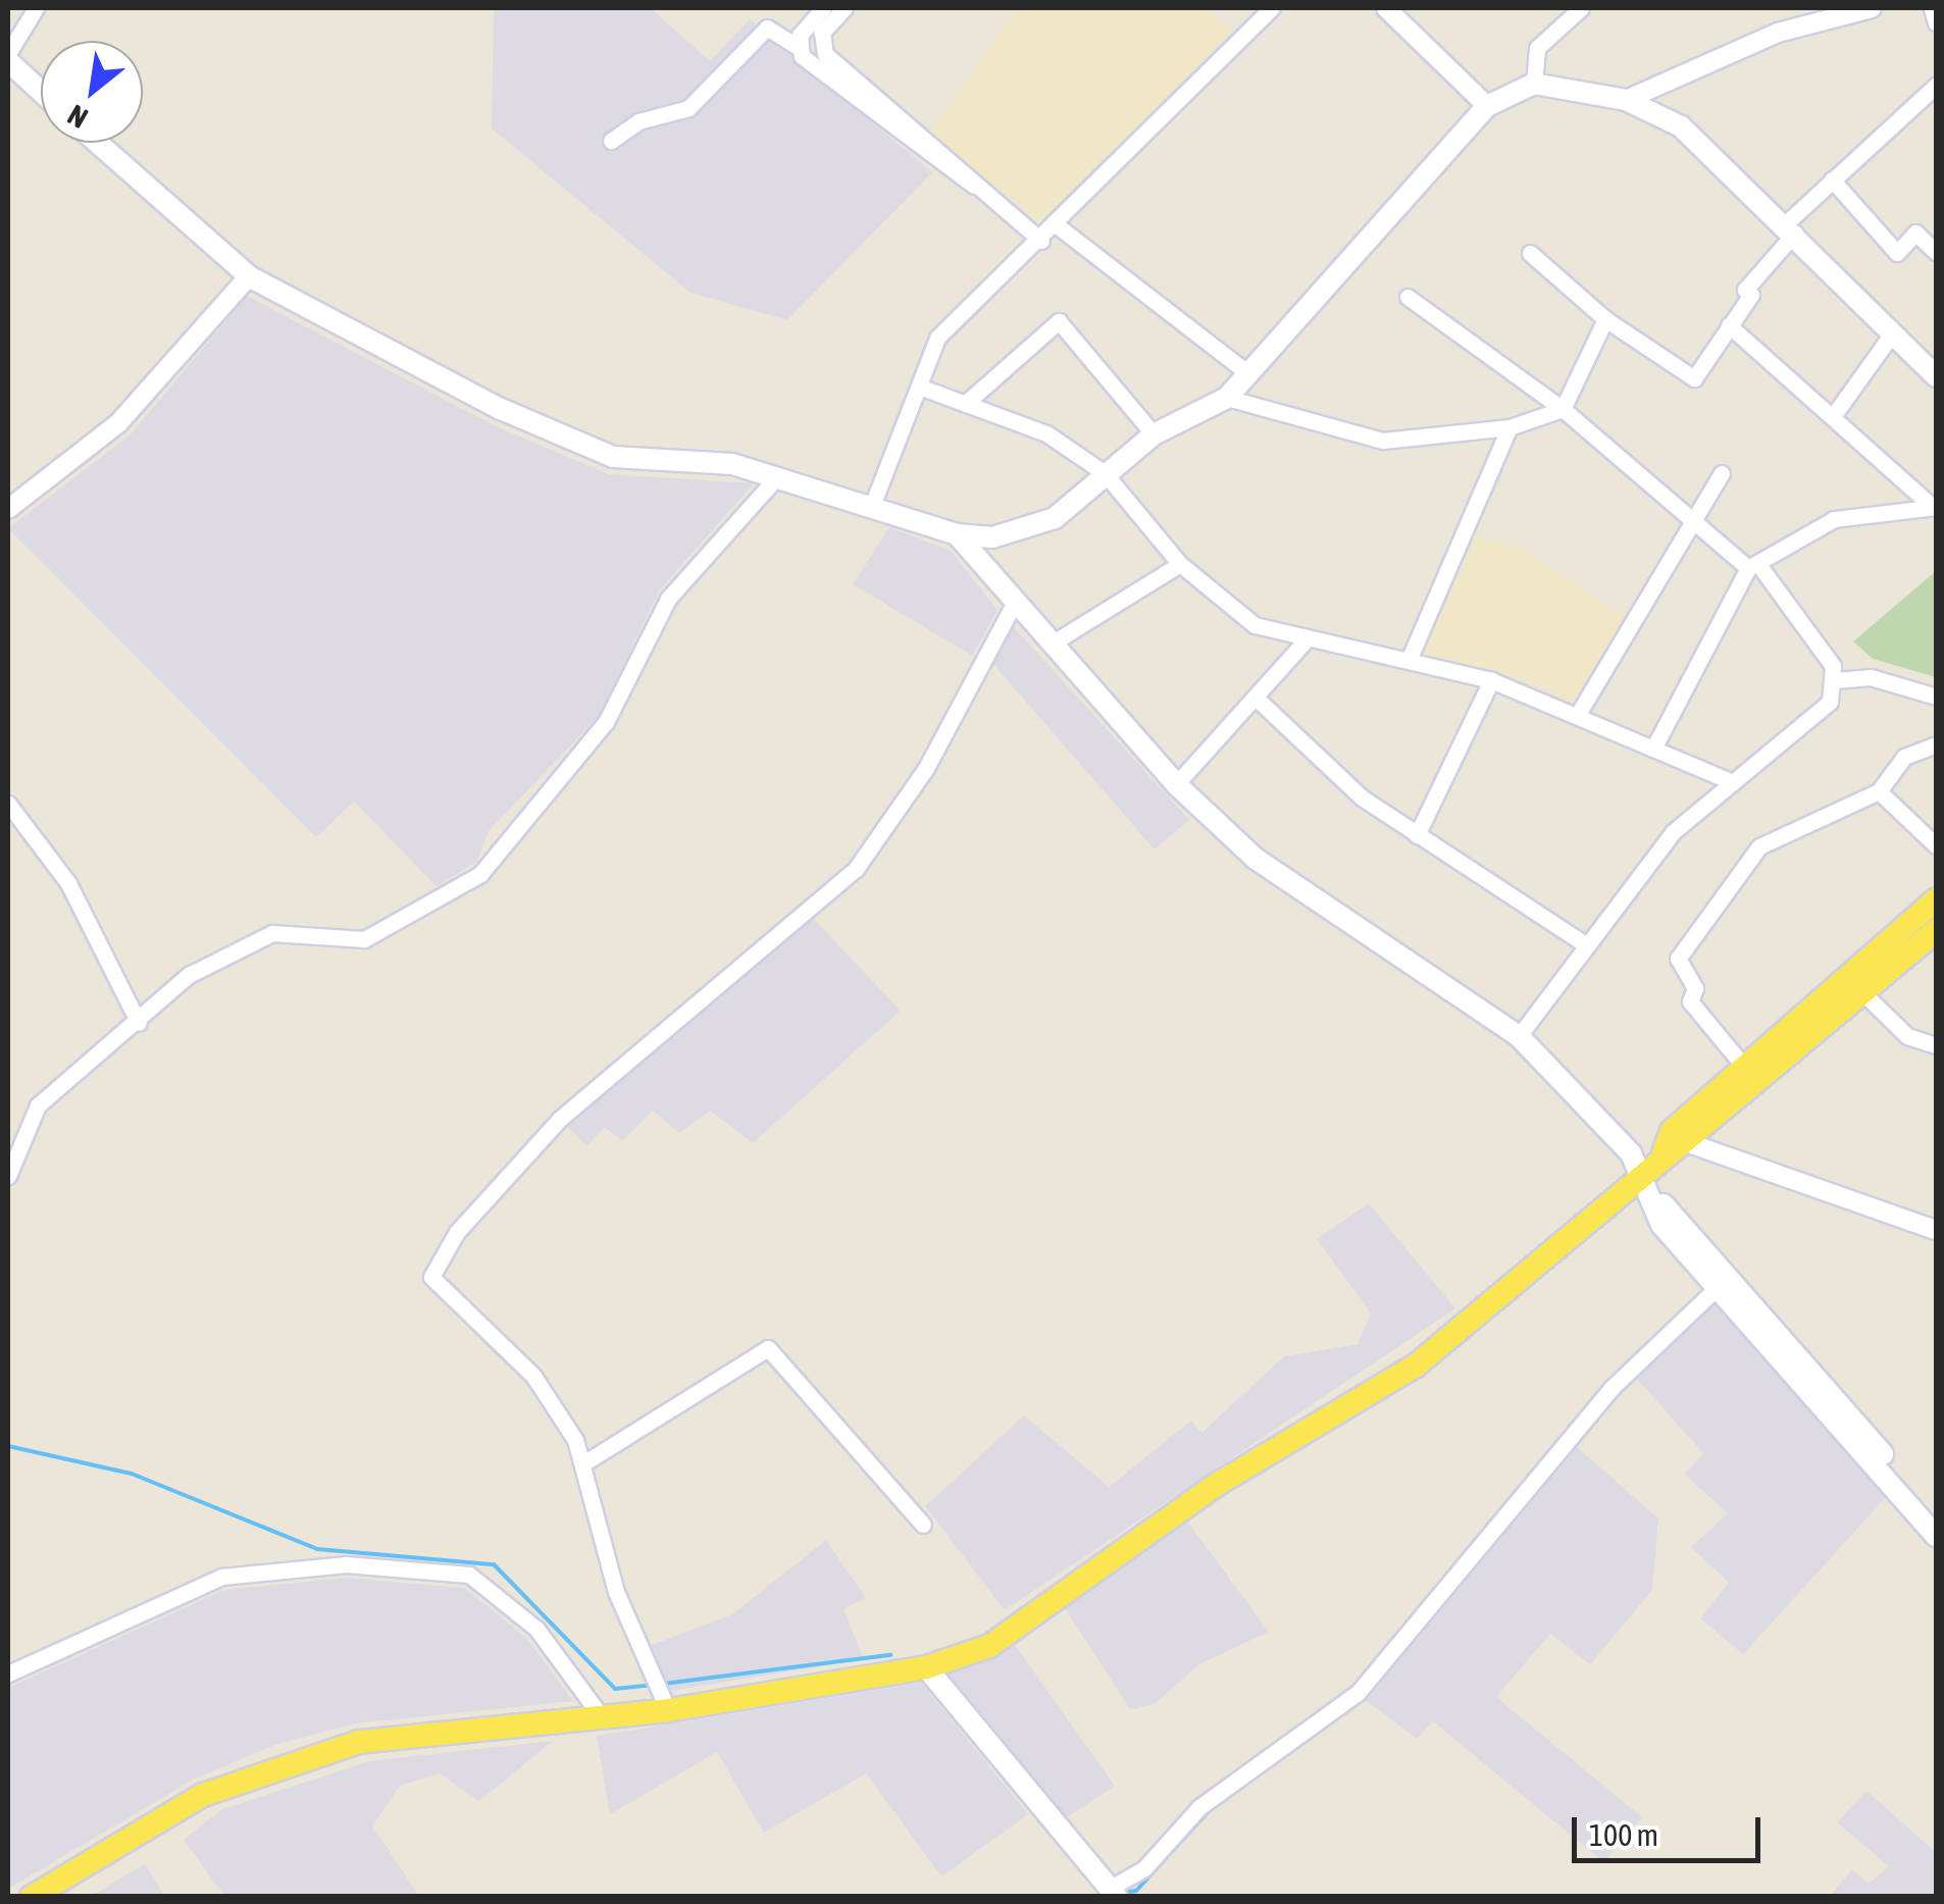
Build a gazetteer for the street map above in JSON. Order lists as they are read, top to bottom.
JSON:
{
  "scale_bar": "100 m",
  "north": "bottom left"
}
